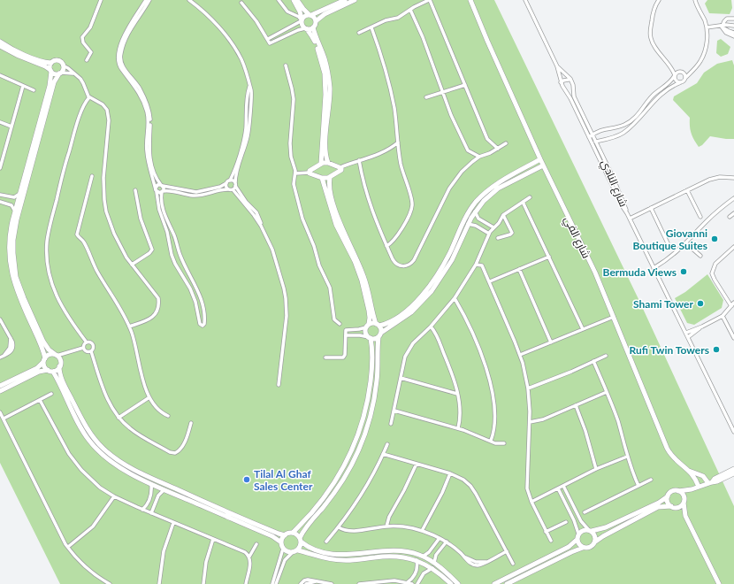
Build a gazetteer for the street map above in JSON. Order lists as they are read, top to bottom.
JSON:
{
  "streets": {
    "street": ["شارع النادي", "شارع الفي"]
  },
  "places": [
    "Giovanni Boutique Suites",
    "Bermuda Views",
    "Shami Tower",
    "Rufi Twin Towers",
    "Tilal Al Ghaf Sales Center"
  ]
}
